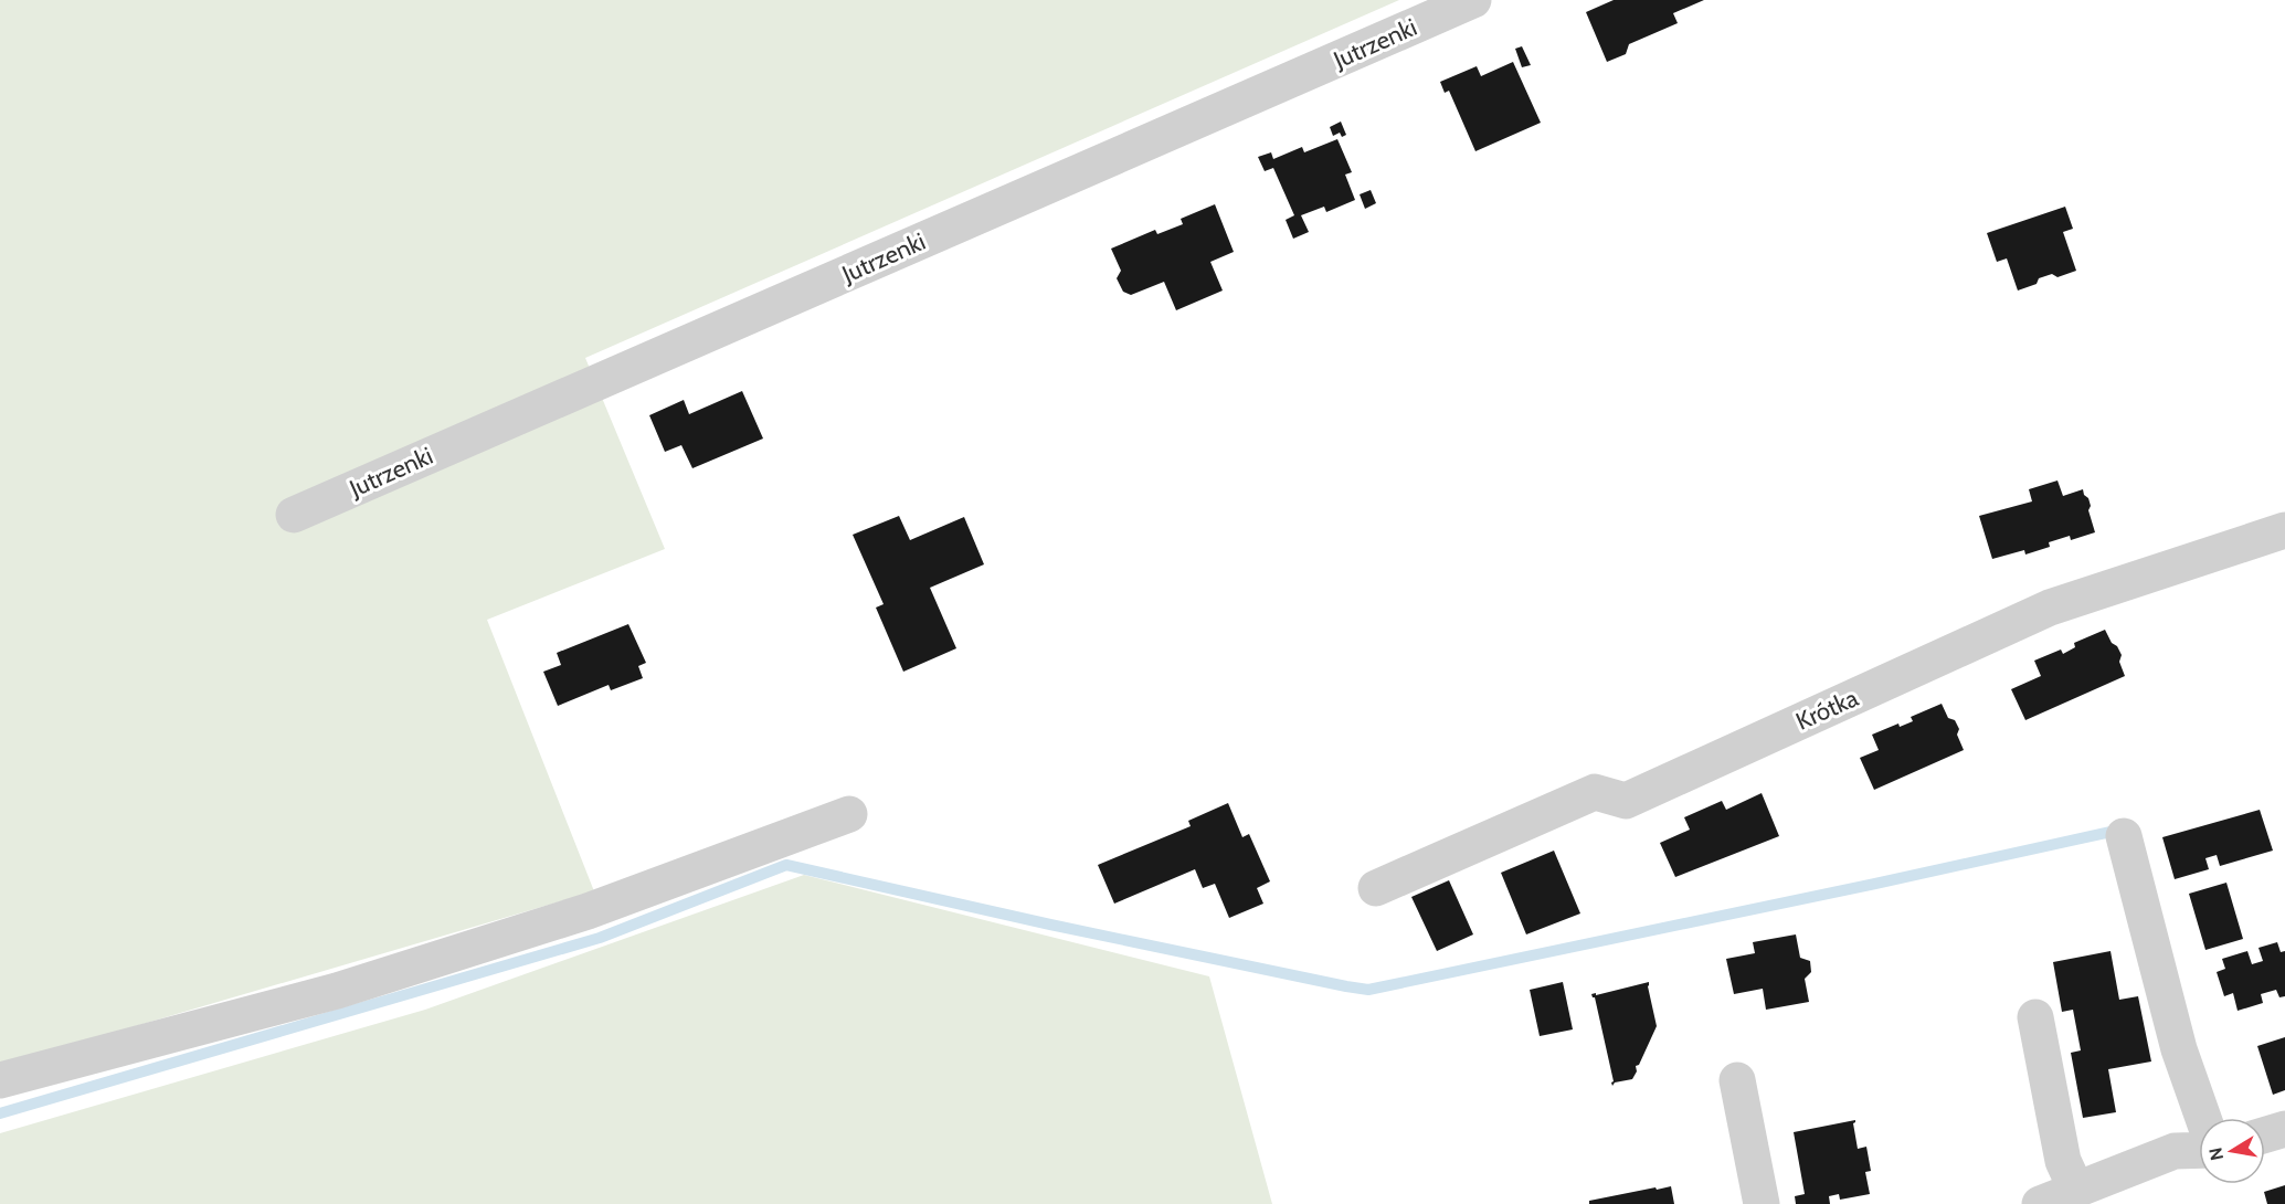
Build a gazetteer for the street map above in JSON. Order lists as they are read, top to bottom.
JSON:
{
  "streets": {
    "street": ["Jutrzenki", "Krótka"]
  },
  "north": "left"
}
